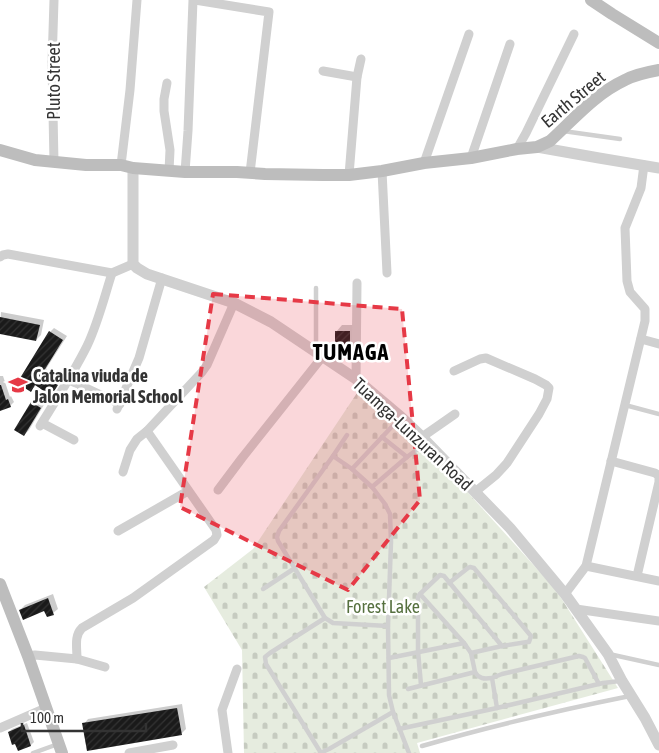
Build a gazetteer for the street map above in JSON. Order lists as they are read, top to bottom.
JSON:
{
  "streets": {
    "main road": ["Earth Street"],
    "street": ["Pluto Street", "Tuamga-Lunzuran Road"]
  },
  "districts": ["TUMAGA"],
  "parks": ["Forest Lake"],
  "places": {
    "school or university": ["Catalina viuda de Jalon Memorial School"]
  },
  "scale_bar": "100 m"
}
